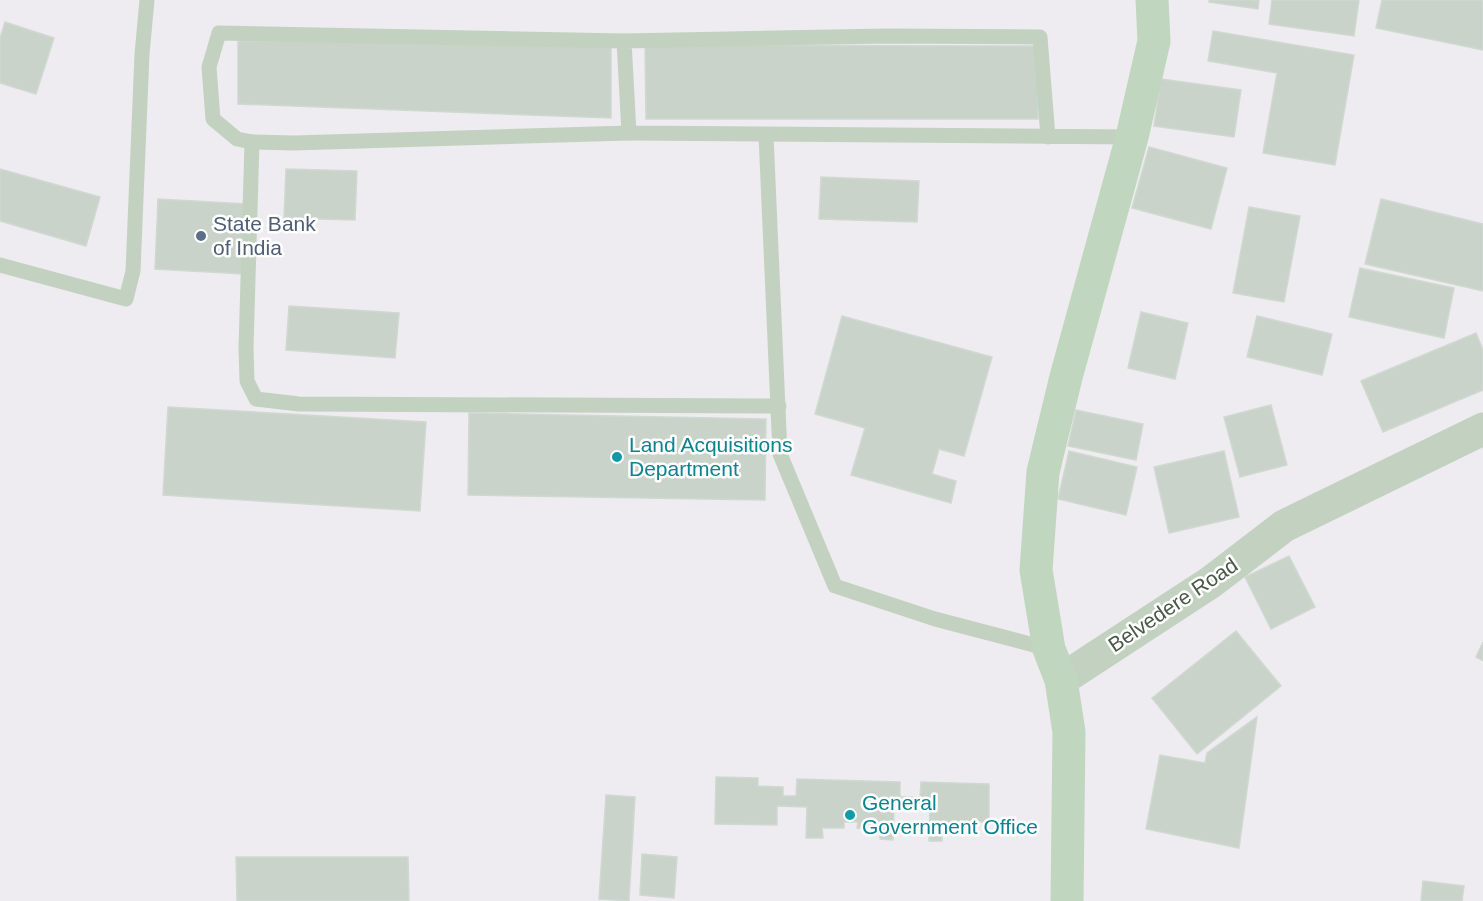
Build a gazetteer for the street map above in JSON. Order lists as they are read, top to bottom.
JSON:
{
  "streets": {
    "street": ["Belvedere Road"]
  },
  "places": ["State Bank of India", "Land Acquisitions Department", "General Government Office"]
}
